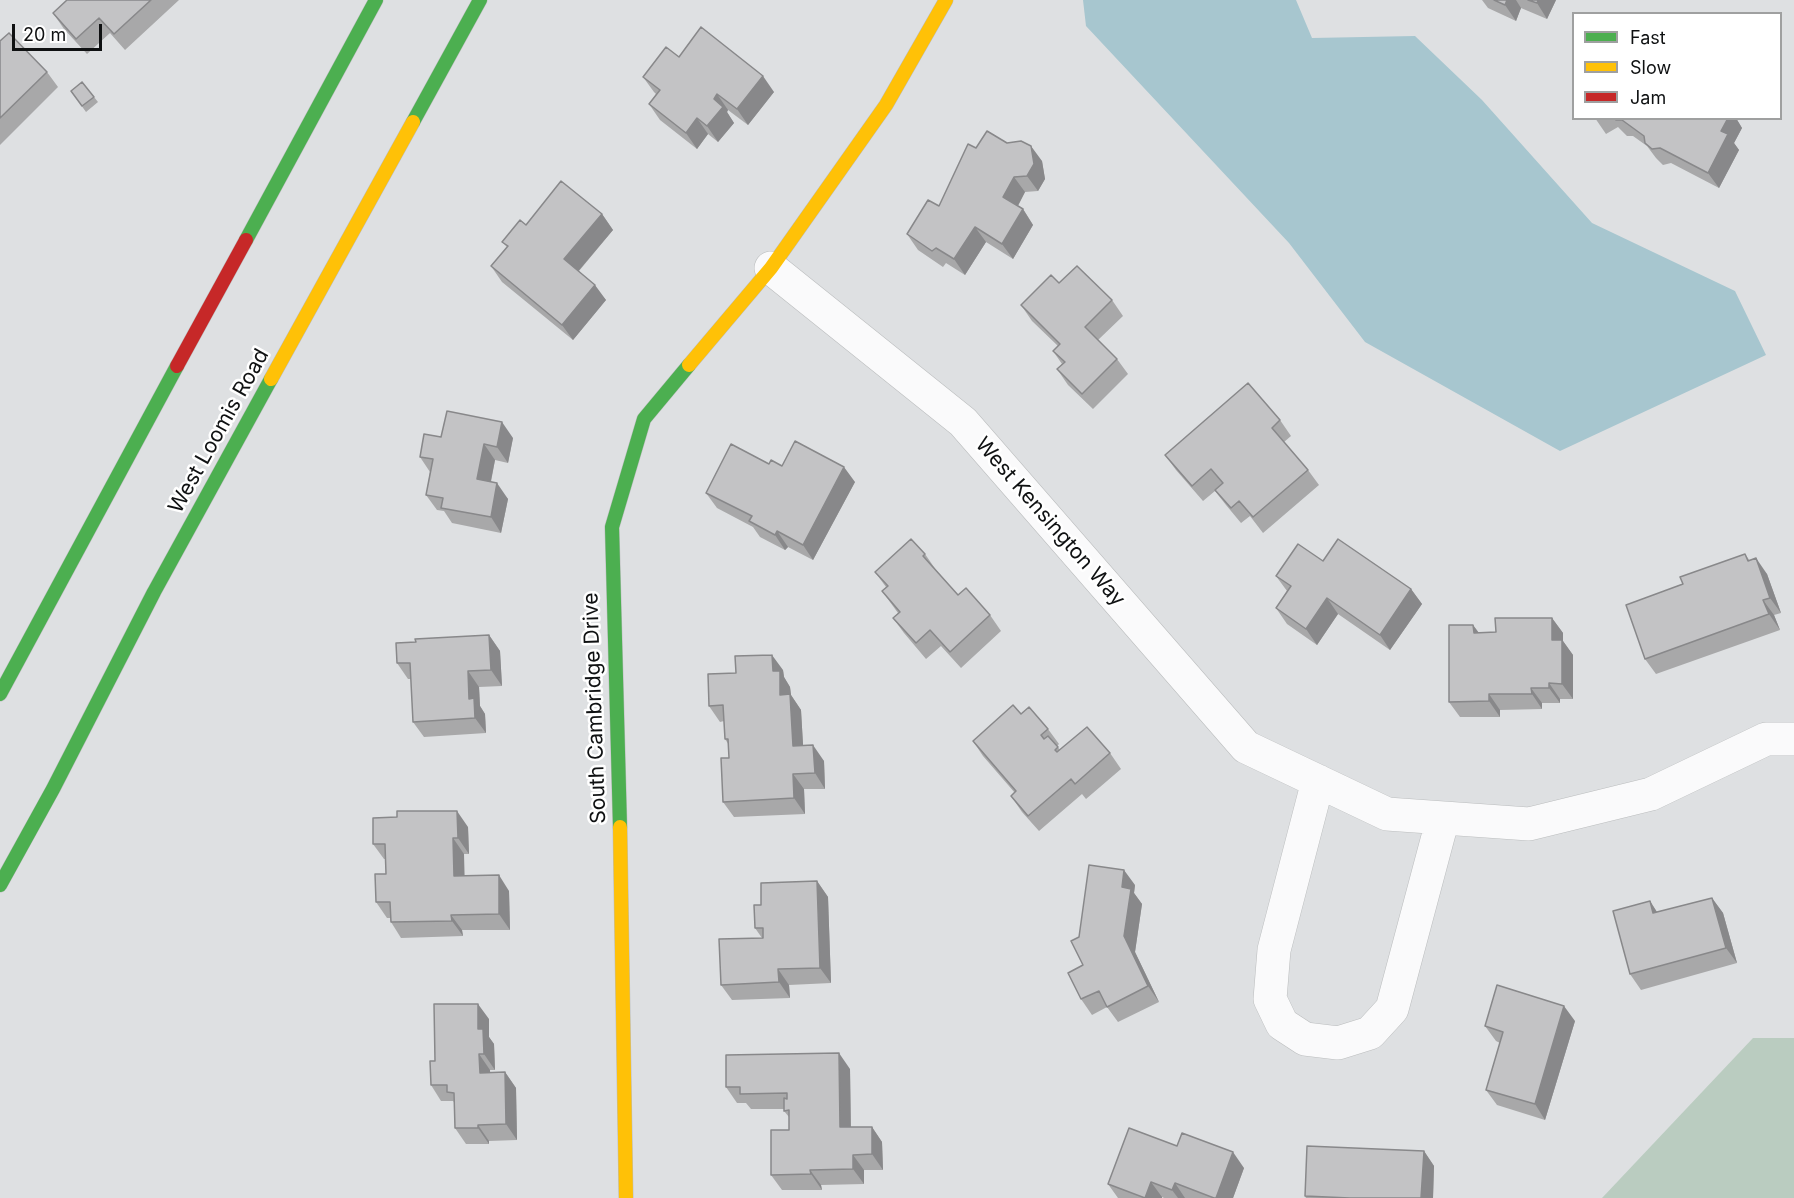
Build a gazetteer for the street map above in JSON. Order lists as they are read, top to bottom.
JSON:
{
  "streets": {
    "main road": ["West Loomis Road", "South Cambridge Drive"],
    "street": ["West Kensington Way"]
  },
  "crossings": [
    ["West Kensington Way", "South Cambridge Drive"]
  ],
  "legend": ["Fast", "Slow", "Jam"],
  "scale_bar": "20 m"
}
